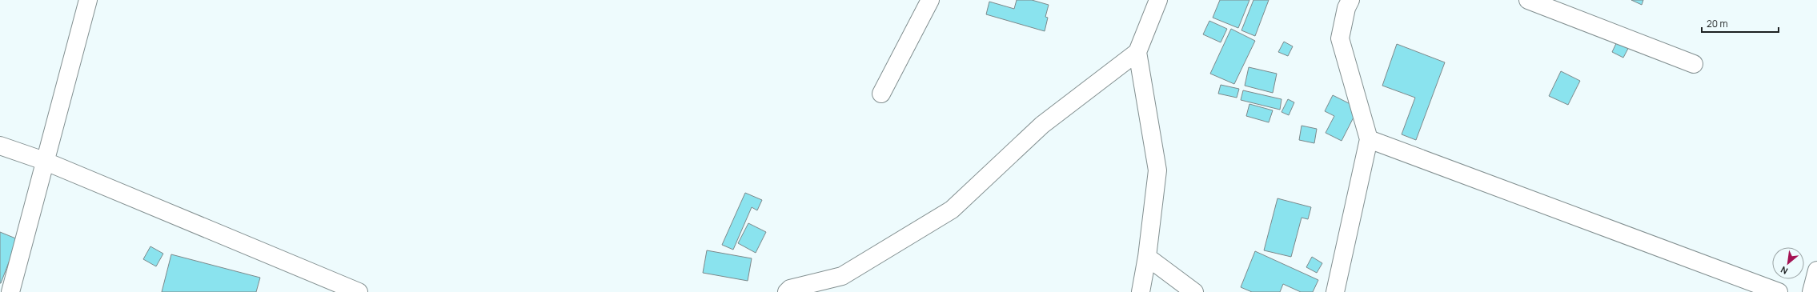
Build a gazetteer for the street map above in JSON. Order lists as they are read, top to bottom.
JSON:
{
  "scale_bar": "20 m",
  "north": "bottom left"
}
